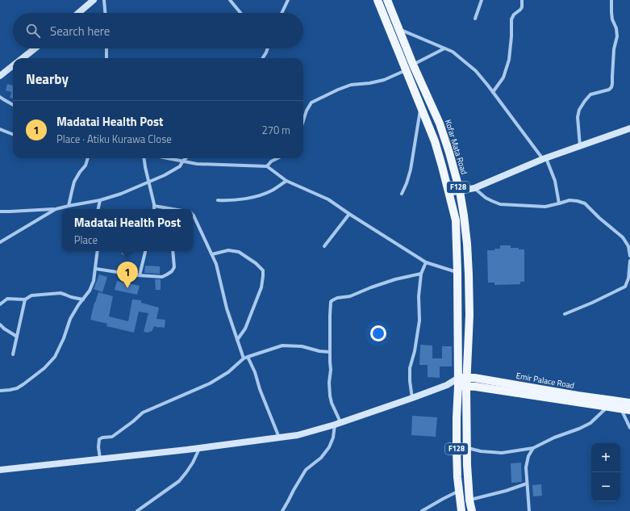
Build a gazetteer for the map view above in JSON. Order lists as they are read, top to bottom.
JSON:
{
  "streets": {
    "main road": ["Kofar Mata Road", "F128", "Emir Palace Road"]
  },
  "crossings": [
    ["Kofar Mata Road", "F128"],
    ["Kofar Mata Road", "Emir Palace Road"],
    ["F128", "Emir Palace Road"]
  ],
  "page": {
    "search": "Search here",
    "heading": "Nearby",
    "list": [
      {
        "mark": "1",
        "name": "Madatai Health Post",
        "note": "Place · Atiku Kurawa Close",
        "value": "270 m"
      }
    ],
    "popup": ["Madatai Health Post", "Place"],
    "pins": "1",
    "map_buttons": ["+", "−"]
  }
}
